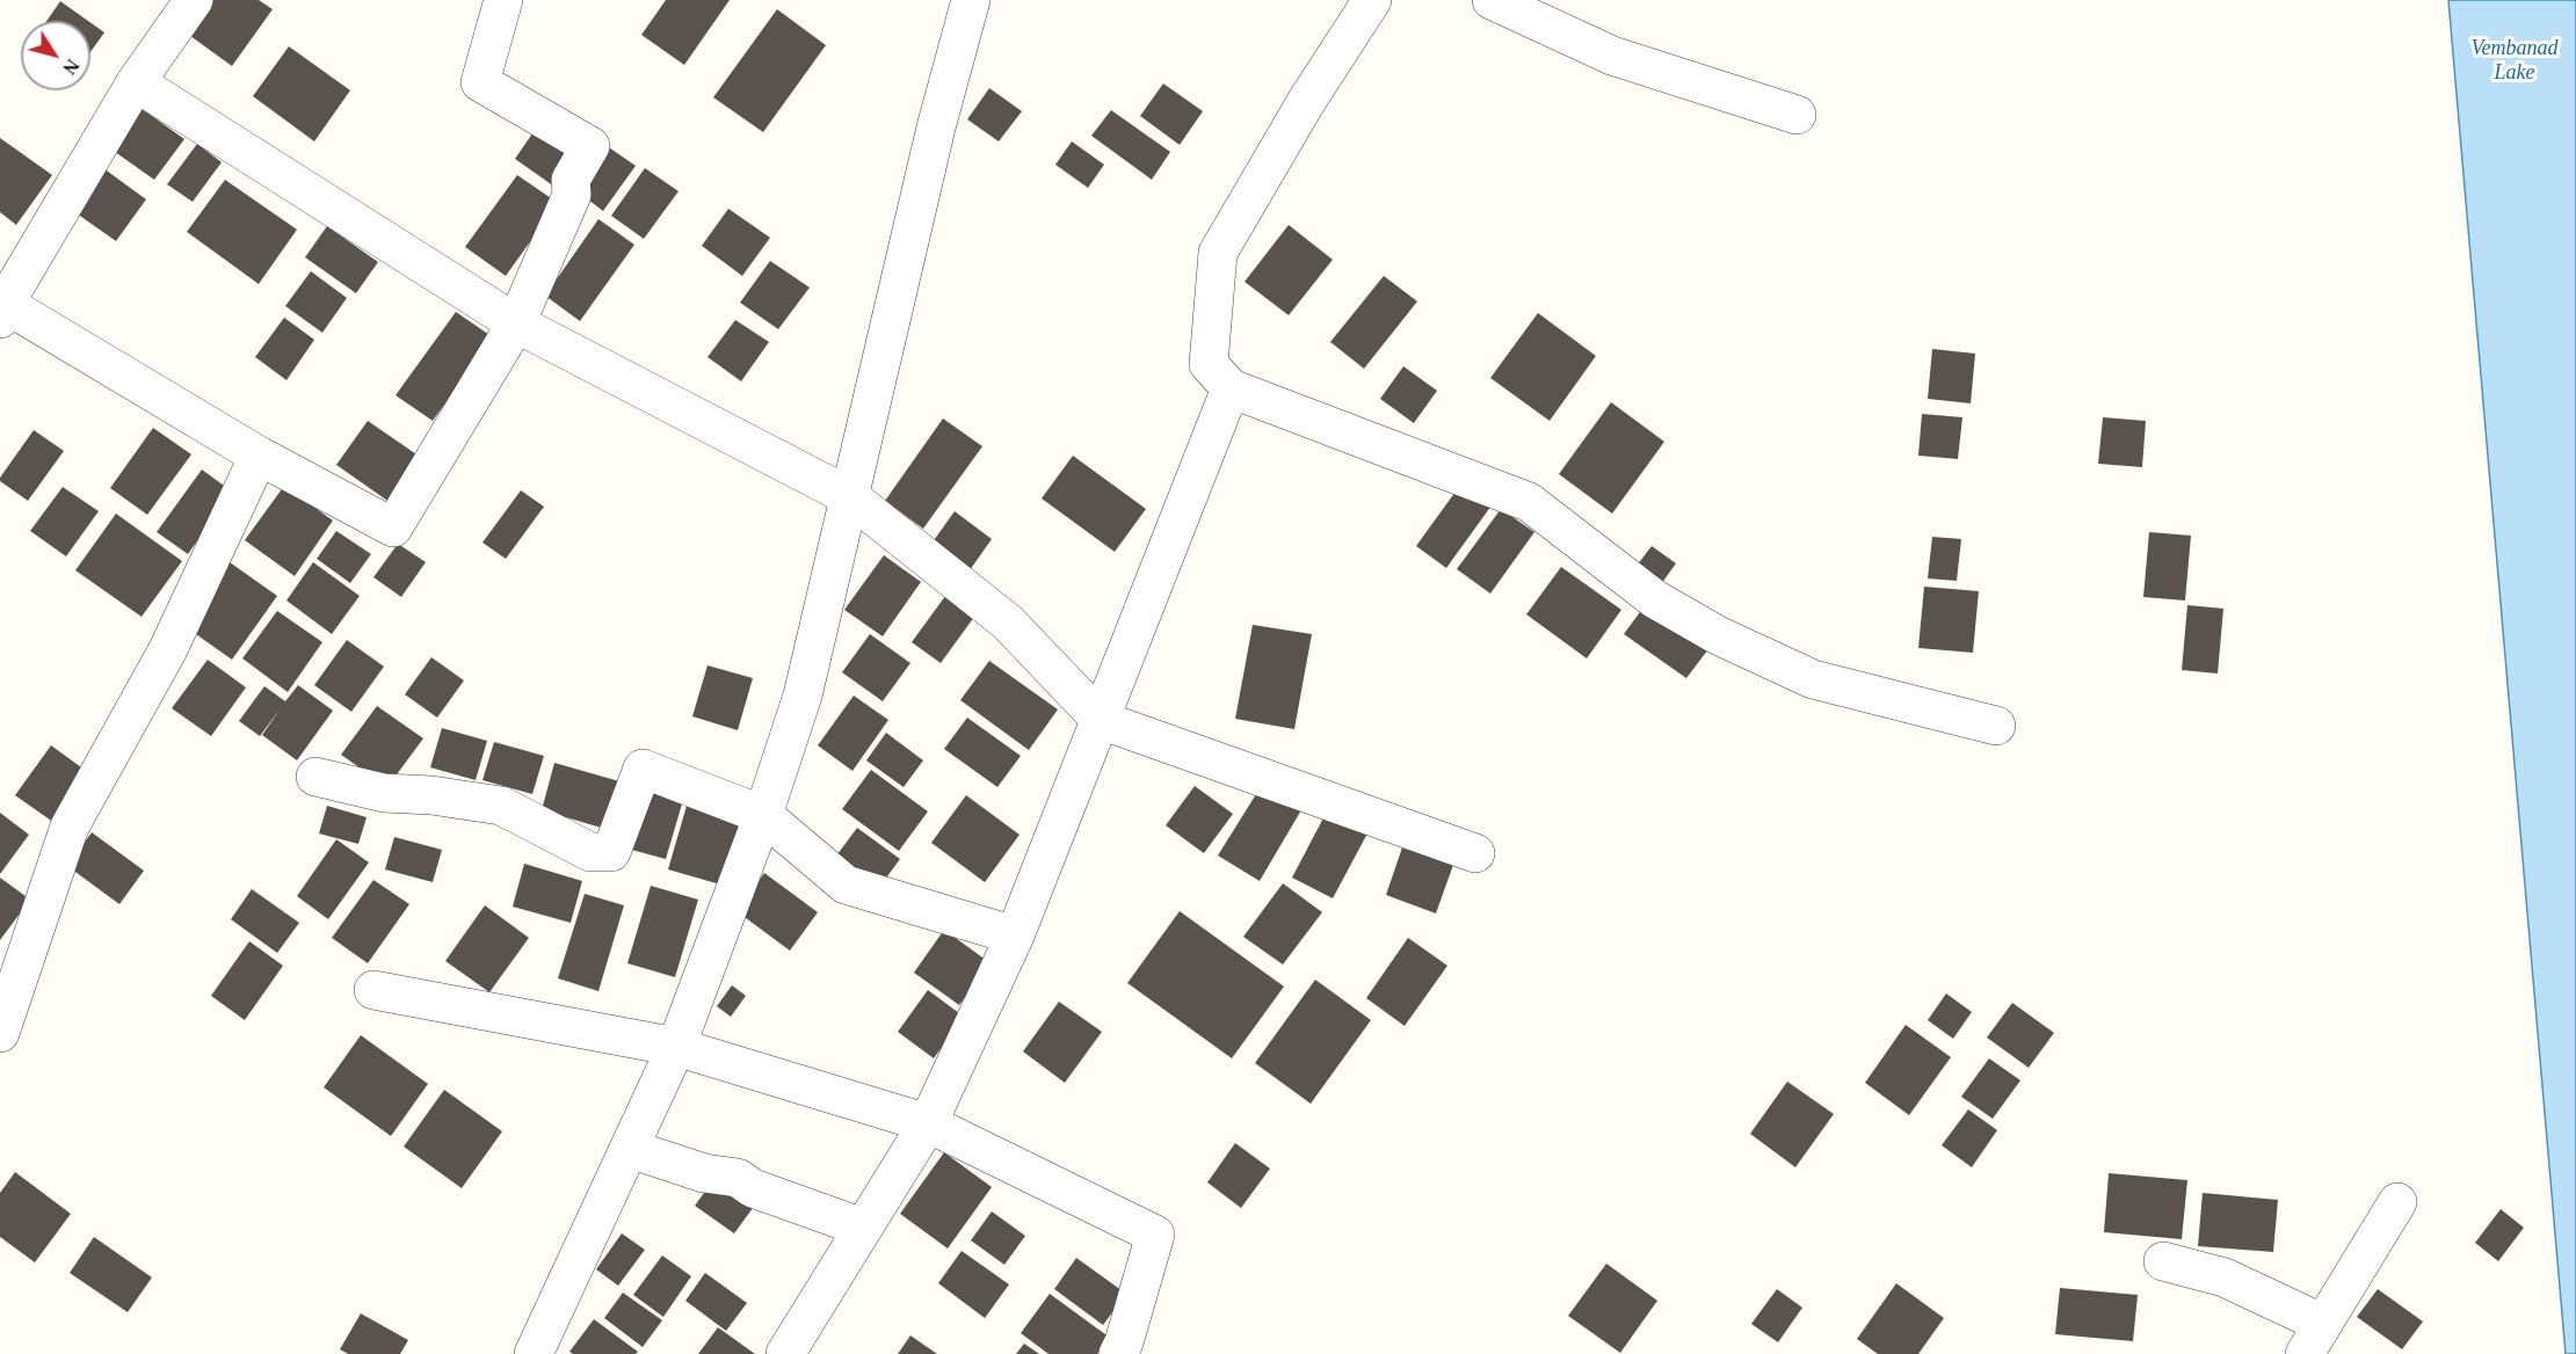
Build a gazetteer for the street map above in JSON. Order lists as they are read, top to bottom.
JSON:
{
  "water": ["Vembanad Lake"],
  "north": "bottom right"
}
